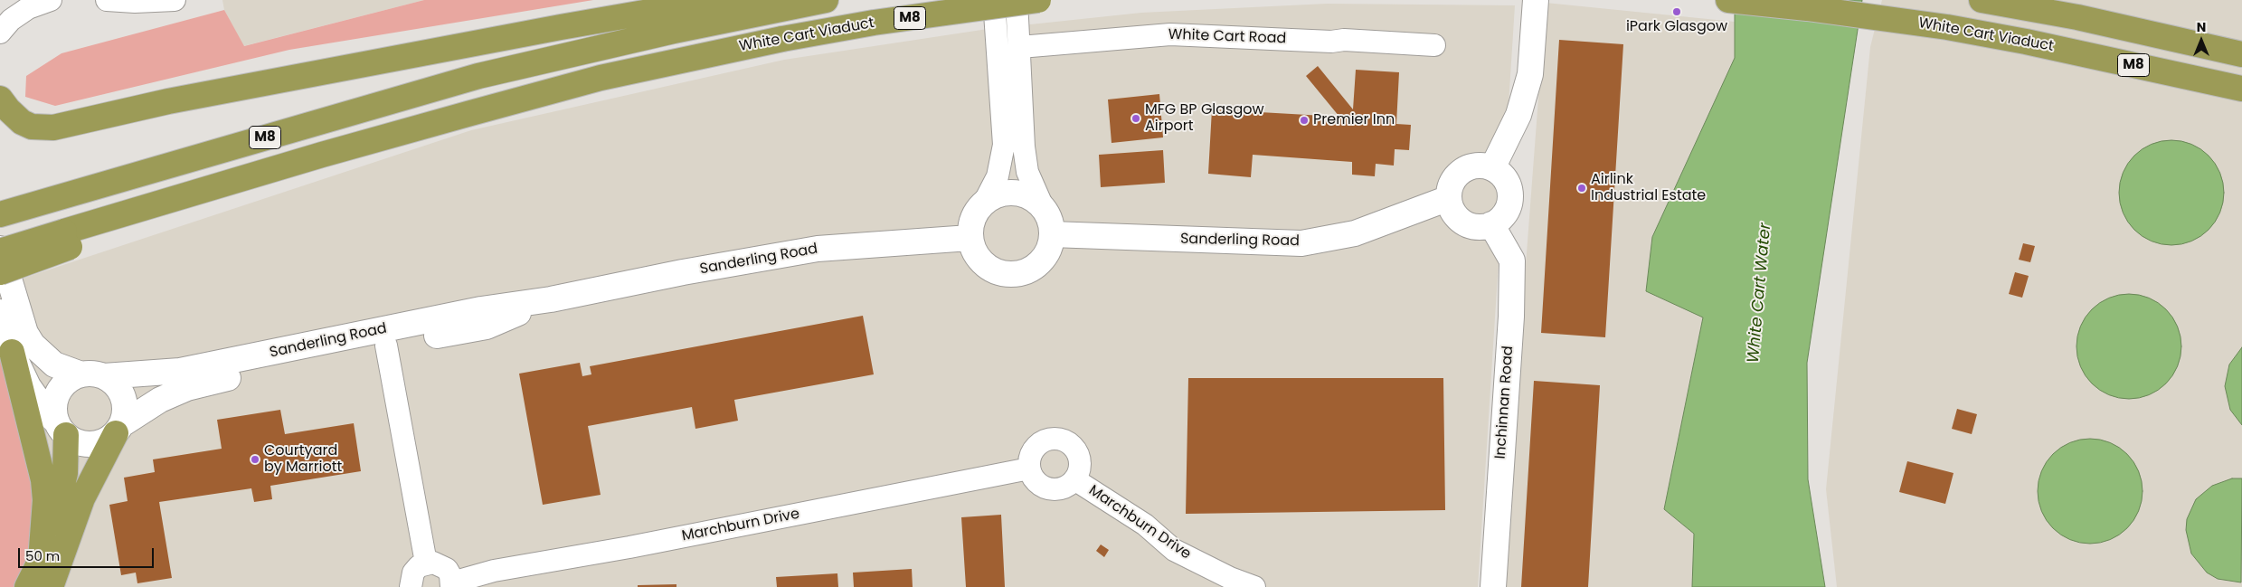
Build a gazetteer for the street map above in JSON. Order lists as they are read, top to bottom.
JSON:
{
  "streets": {
    "highway": ["M8", "White Cart Viaduct"],
    "street": [
      "White Cart Road",
      "Sanderling Road",
      "Inchinnan Road",
      "Marchburn Drive"
    ]
  },
  "crossings": [
    ["M8", "White Cart Viaduct"],
    ["Sanderling Road", "Inchinnan Road"]
  ],
  "water": ["White Cart Water"],
  "places": [
    "iPark Glasgow",
    "MFG BP Glasgow Airport",
    "Premier Inn",
    "Airlink Industrial Estate",
    "Courtyard by Marriott"
  ],
  "scale_bar": "50 m",
  "north": "top"
}
